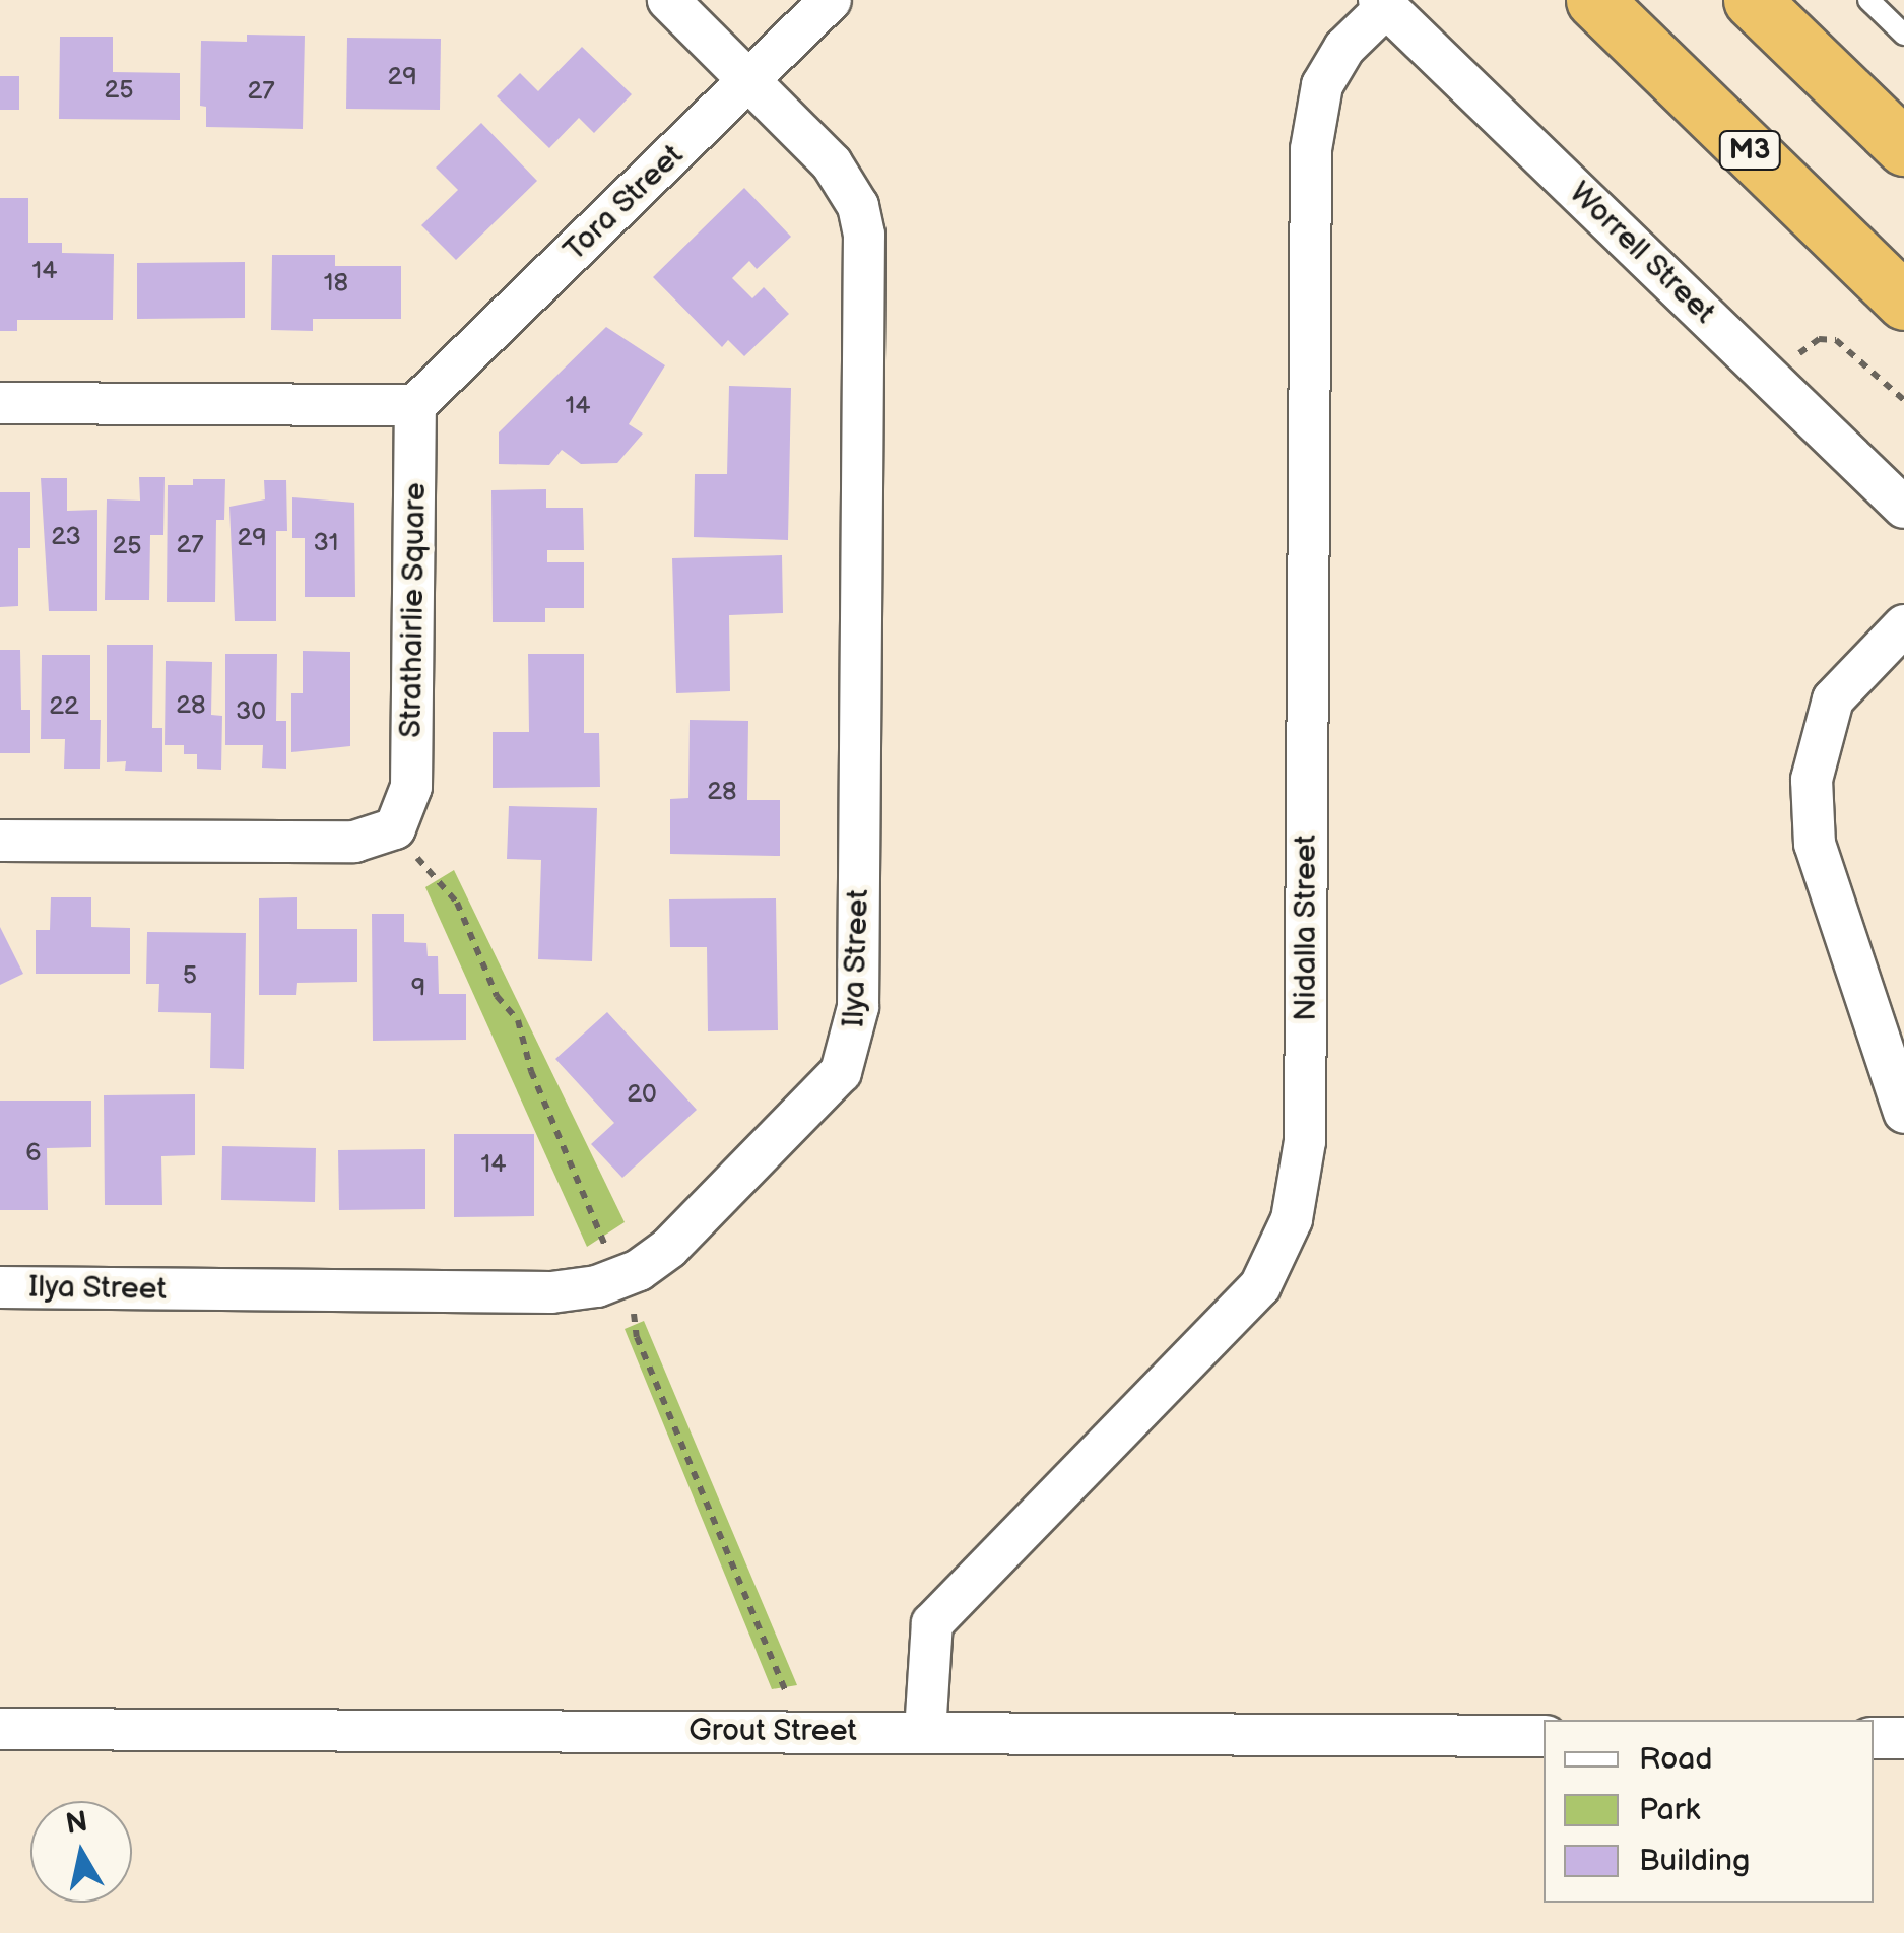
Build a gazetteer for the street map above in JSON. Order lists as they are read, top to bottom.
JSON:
{
  "streets": {
    "highway": ["M3"],
    "street": [
      "Tora Street",
      "Worrell Street",
      "Strathairlie Square",
      "Nidalla Street",
      "Ilya Street",
      "Grout Street"
    ]
  },
  "crossings": [
    ["Tora Street", "Strathairlie Square"],
    ["Tora Street", "Ilya Street"],
    ["Worrell Street", "Nidalla Street"],
    ["Nidalla Street", "Grout Street"]
  ],
  "house_numbers": [
    "29",
    "25",
    "27",
    "14",
    "18",
    "14",
    "23",
    "29",
    "31",
    "27",
    "25",
    "28",
    "22",
    "30",
    "28",
    "5",
    "9",
    "20",
    "6",
    "14"
  ],
  "legend": ["Road", "Park", "Building"],
  "north": "top"
}
